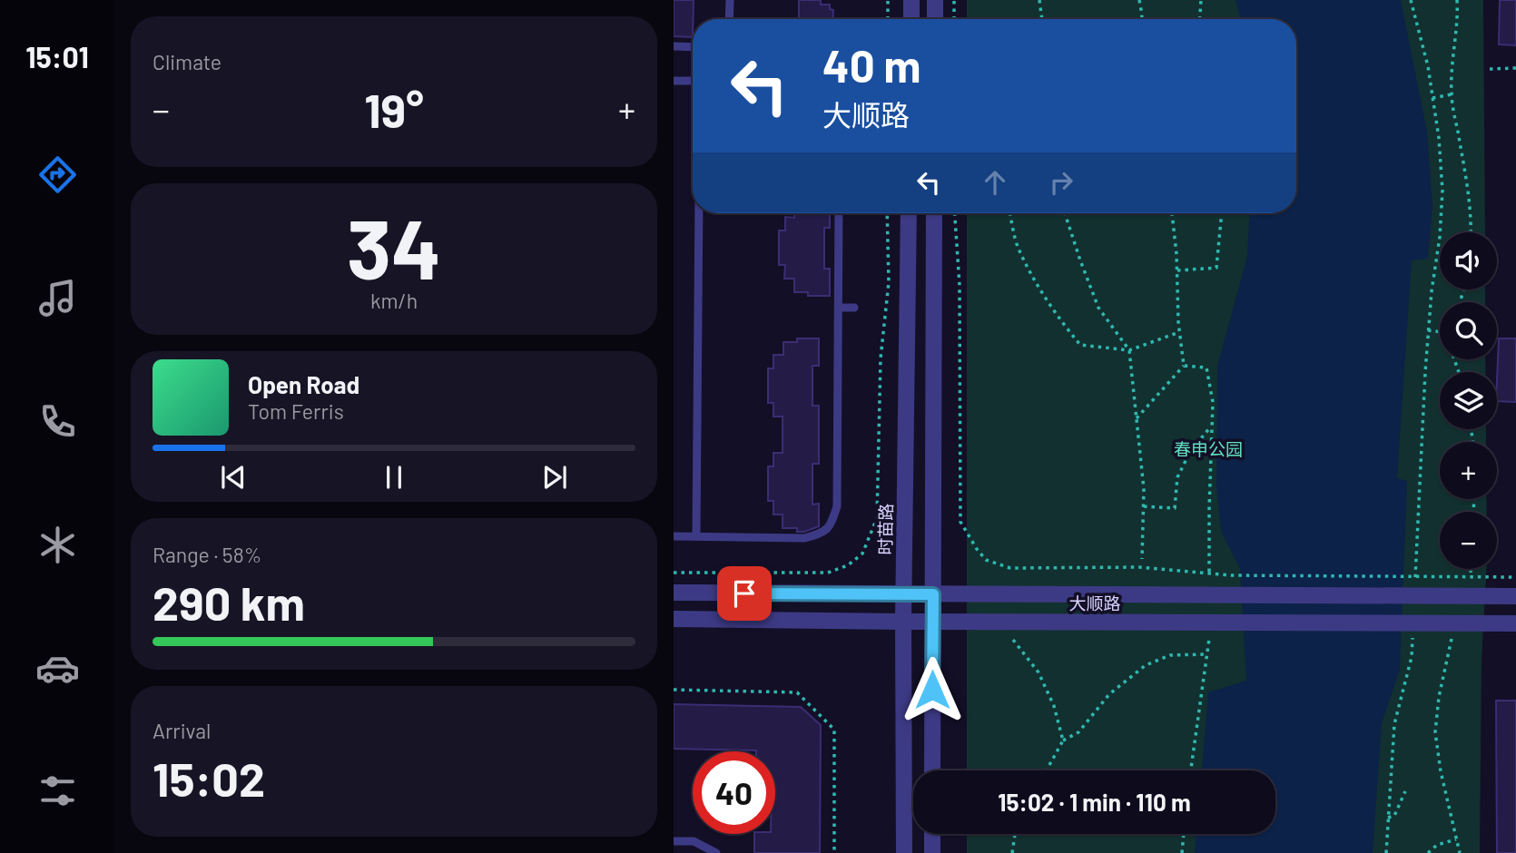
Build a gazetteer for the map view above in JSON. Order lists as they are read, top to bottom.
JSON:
{
  "streets": {
    "street": ["时苗路", "大顺路"]
  },
  "crossings": [
    ["时苗路", "大顺路"]
  ],
  "parks": ["春申公园"],
  "page": {
    "tabs": "15:01",
    "tile": [
      "Climate",
      ["34", "km/h"],
      ["Range · 58%", "290 km"],
      ["Arrival", "15:02"]
    ],
    "turn": ["40 m", "大顺路"],
    "heat": ["−", "19°", "+"],
    "map_buttons": ["+", "−"],
    "song": ["Open Road", "Tom Ferris"],
    "limit": "40",
    "trip": "15:02 · 1 min · 110 m"
  }
}
